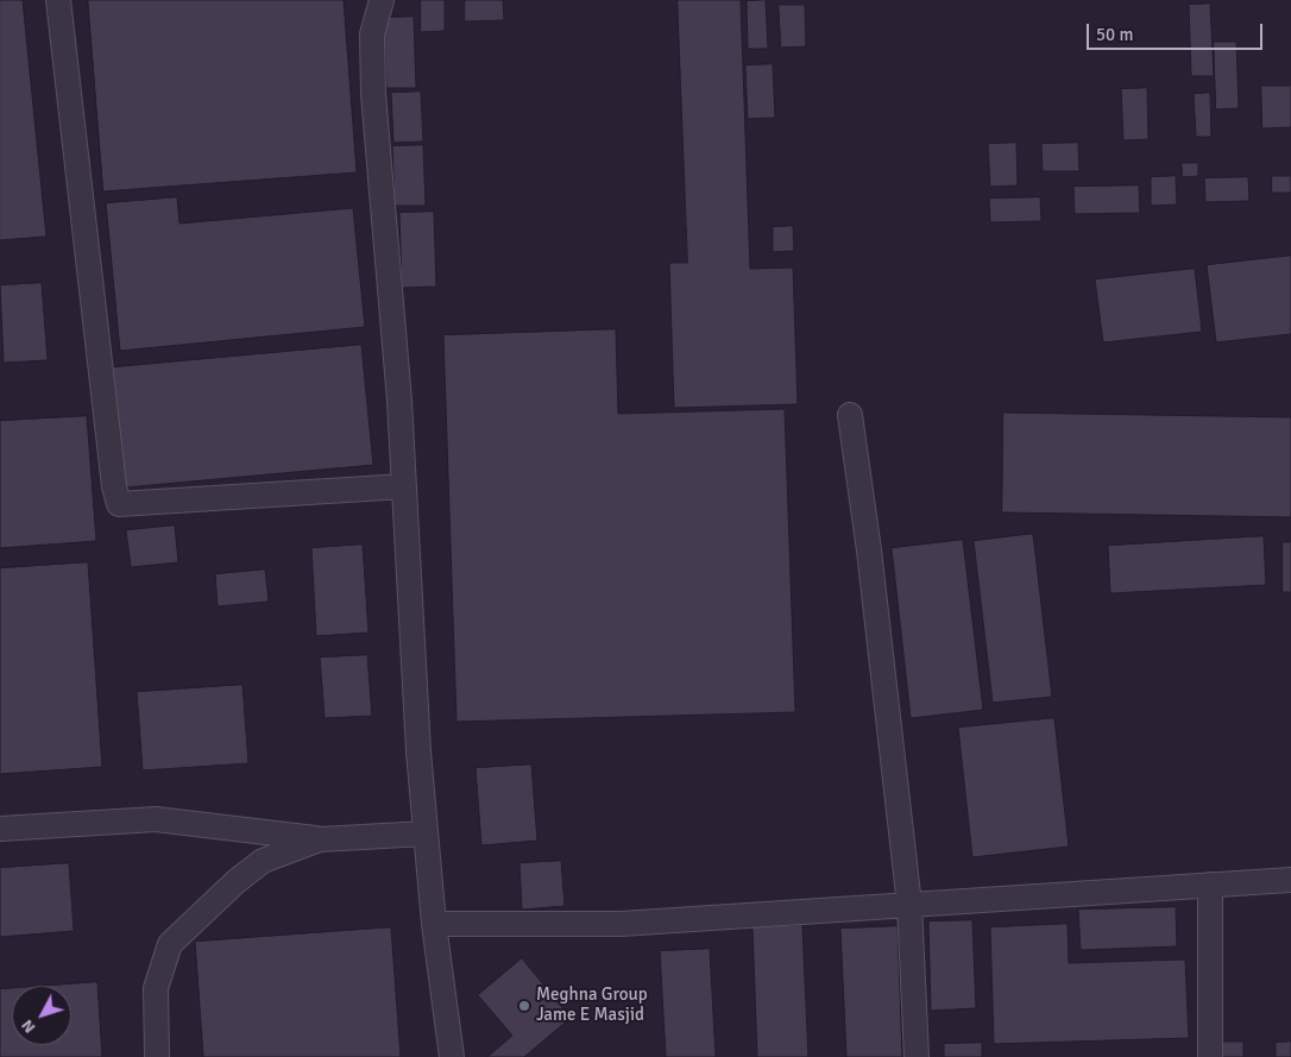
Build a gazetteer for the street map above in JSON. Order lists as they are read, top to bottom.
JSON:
{
  "places": ["Meghna Group Jame E Masjid"],
  "scale_bar": "50 m",
  "north": "bottom left"
}
